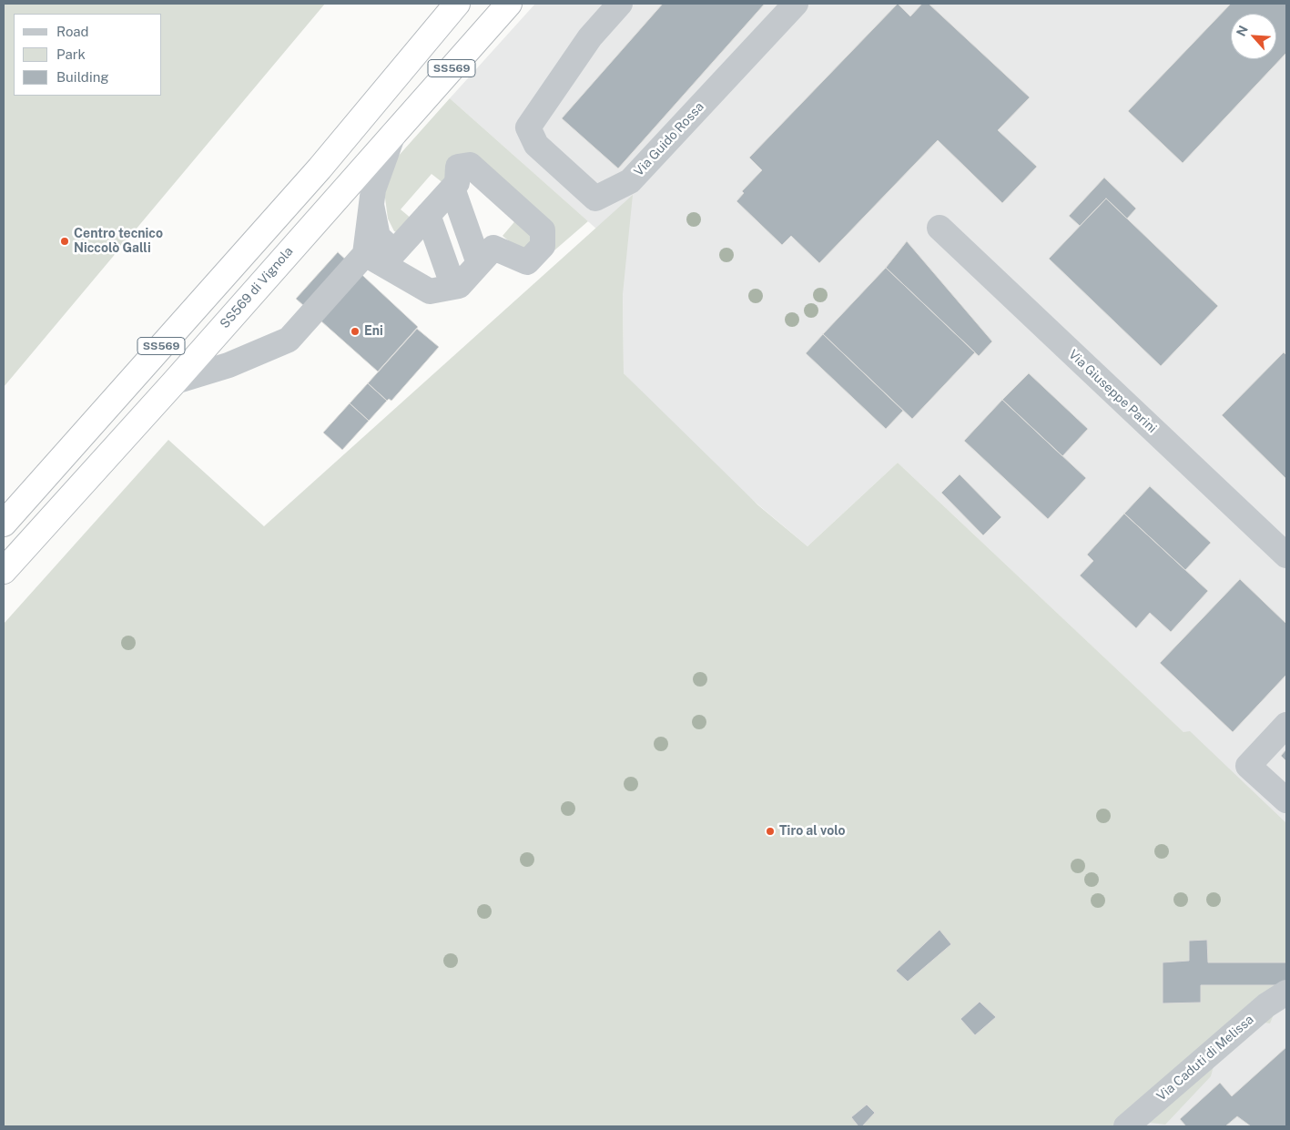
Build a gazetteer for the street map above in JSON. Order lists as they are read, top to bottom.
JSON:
{
  "streets": {
    "highway": ["SS569", "SS569 di Vignola"],
    "street": ["Via Guido Rossa", "Via Giuseppe Parini", "Via Caduti di Melissa"]
  },
  "places": ["Centro tecnico Niccolò Galli", "Eni", "Tiro al volo"],
  "legend": ["Road", "Park", "Building"],
  "north": "top left"
}
